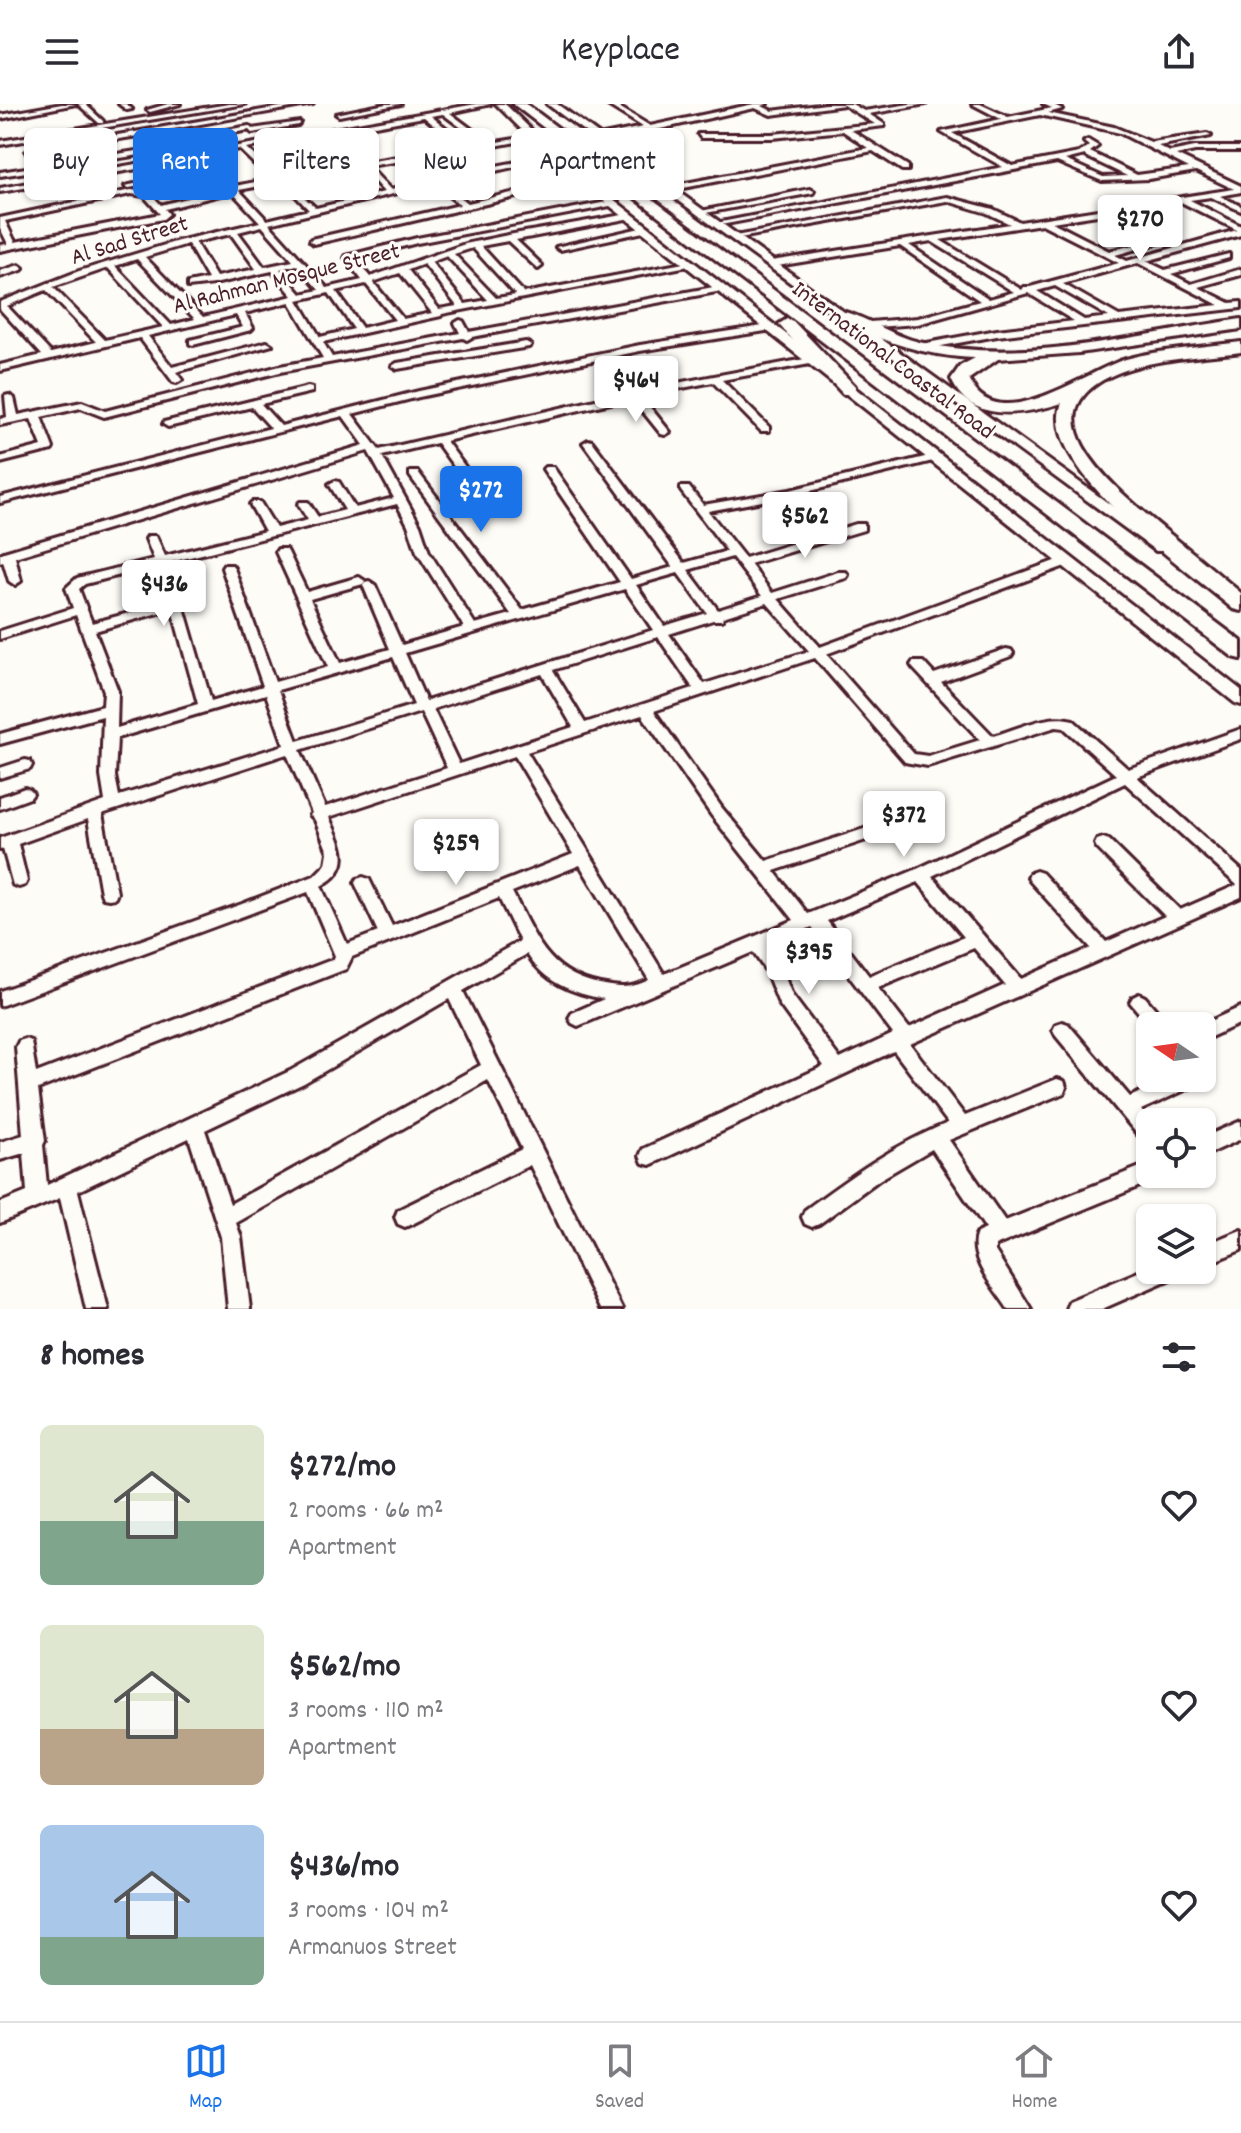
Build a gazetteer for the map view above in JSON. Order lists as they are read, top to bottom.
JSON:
{
  "streets": {
    "main road": ["International Coastal Road"],
    "street": ["Al Sad Street", "Al Rahman Mosque Street"]
  },
  "north": "left",
  "page": {
    "header": "Keyplace",
    "chip": [
      "Buy",
      "Rent",
      "Filters",
      "New",
      "Apartment"
    ],
    "price": [
      "$270",
      "$464",
      "$272",
      "$562",
      "$436",
      "$372",
      "$259",
      "$395"
    ],
    "heading": "8 homes",
    "list": [
      {
        "name": "$272/mo",
        "note": "2 rooms · 66 m² · Apartment"
      },
      {
        "name": "$562/mo",
        "note": "3 rooms · 110 m² · Apartment"
      },
      {
        "name": "$436/mo",
        "note": "3 rooms · 104 m² · Armanuos Street"
      }
    ],
    "tabs": ["Map", "Saved", "Home"]
  }
}
